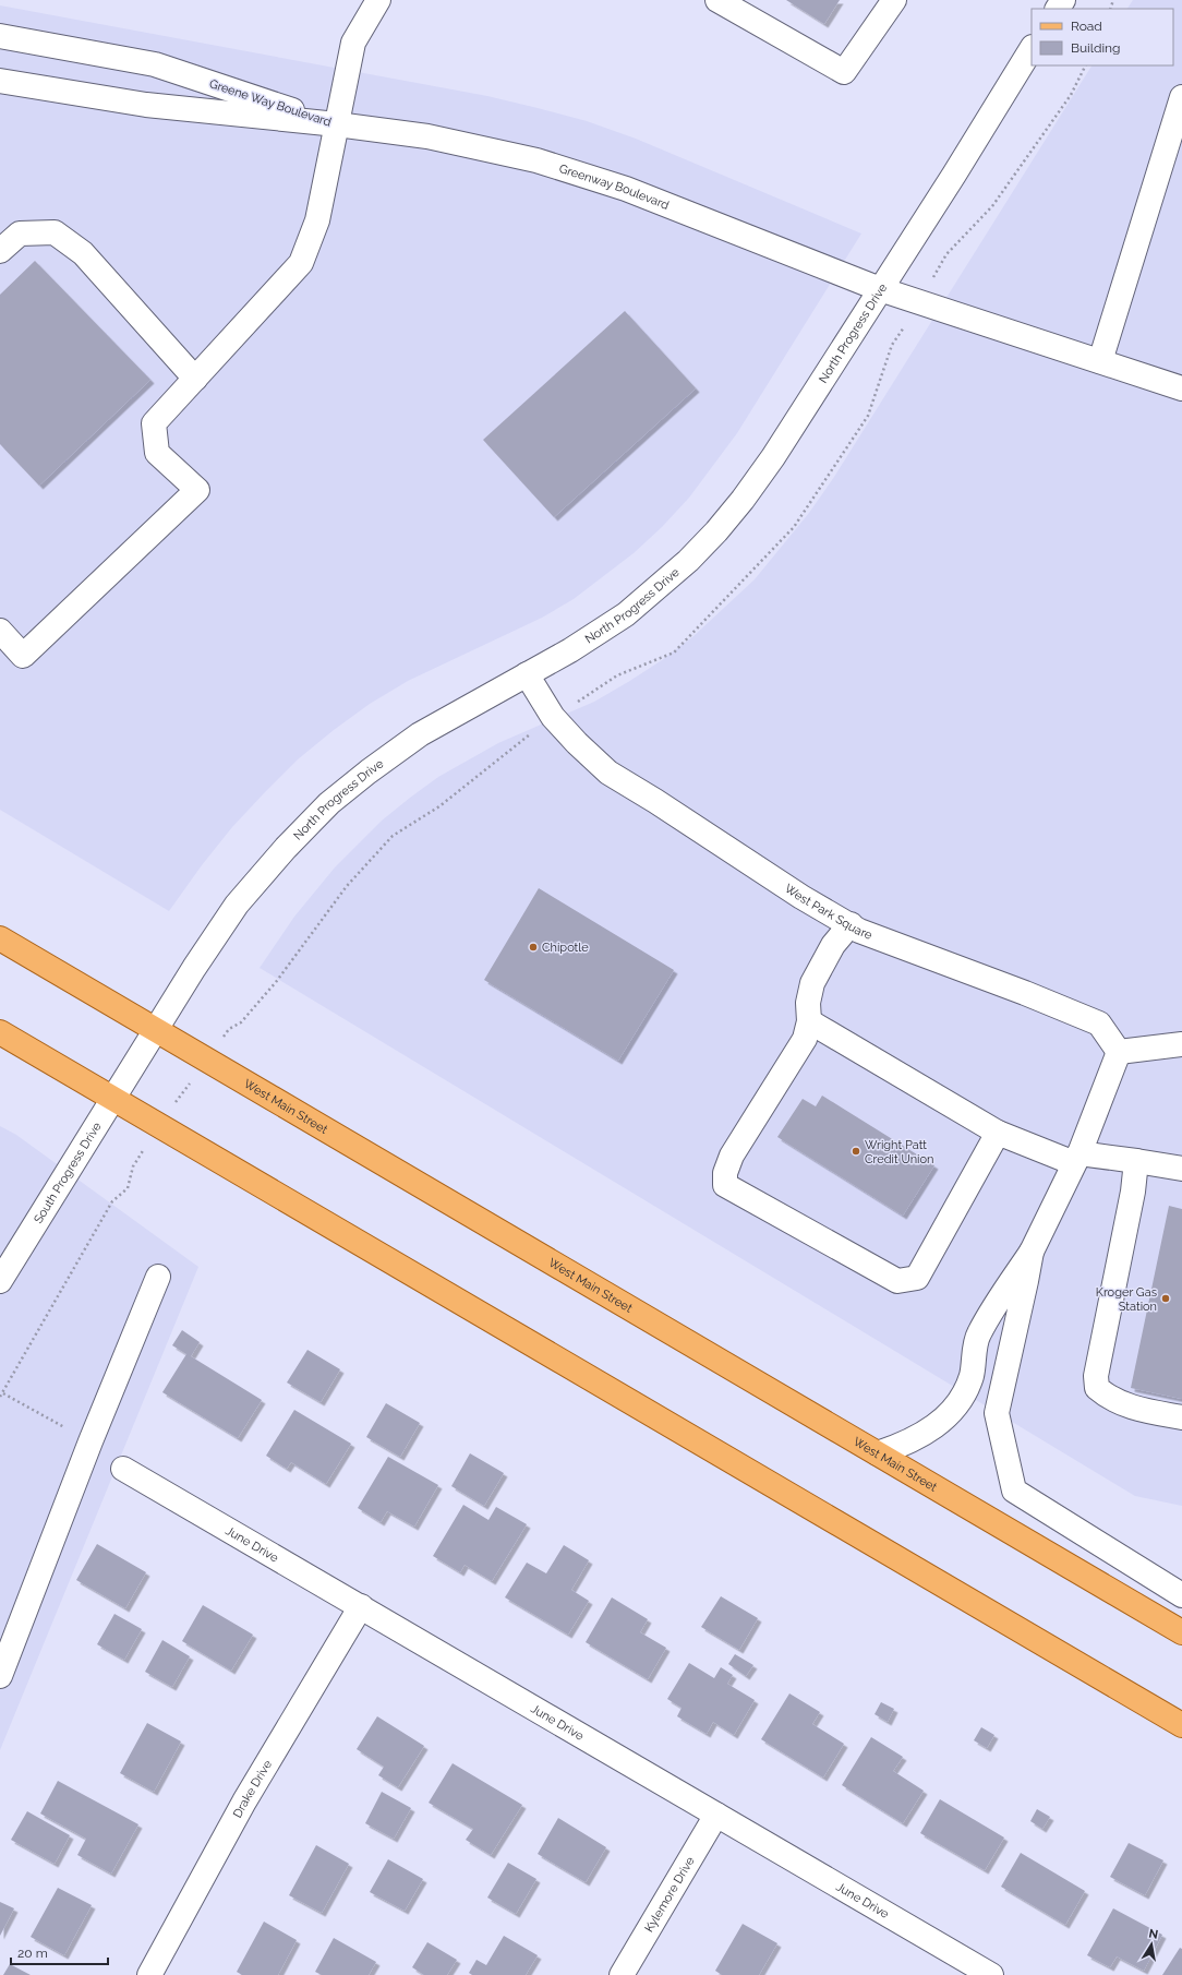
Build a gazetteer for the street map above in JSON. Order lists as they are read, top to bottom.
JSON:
{
  "streets": {
    "main road": ["West Main Street"],
    "street": [
      "Greene Way Boulevard",
      "Greenway Boulevard",
      "North Progress Drive",
      "West Park Square",
      "South Progress Drive",
      "June Drive",
      "Drake Drive",
      "Kylemore Drive"
    ]
  },
  "crossings": [
    ["Greene Way Boulevard", "Greenway Boulevard"],
    ["Greenway Boulevard", "North Progress Drive"],
    ["North Progress Drive", "West Park Square"],
    ["North Progress Drive", "West Main Street"],
    ["North Progress Drive", "South Progress Drive"],
    ["June Drive", "Drake Drive"],
    ["June Drive", "Kylemore Drive"]
  ],
  "places": ["Chipotle", "Wright Patt Credit Union", "Kroger Gas Station"],
  "legend": ["Road", "Building"],
  "scale_bar": "20 m",
  "north": "top"
}
